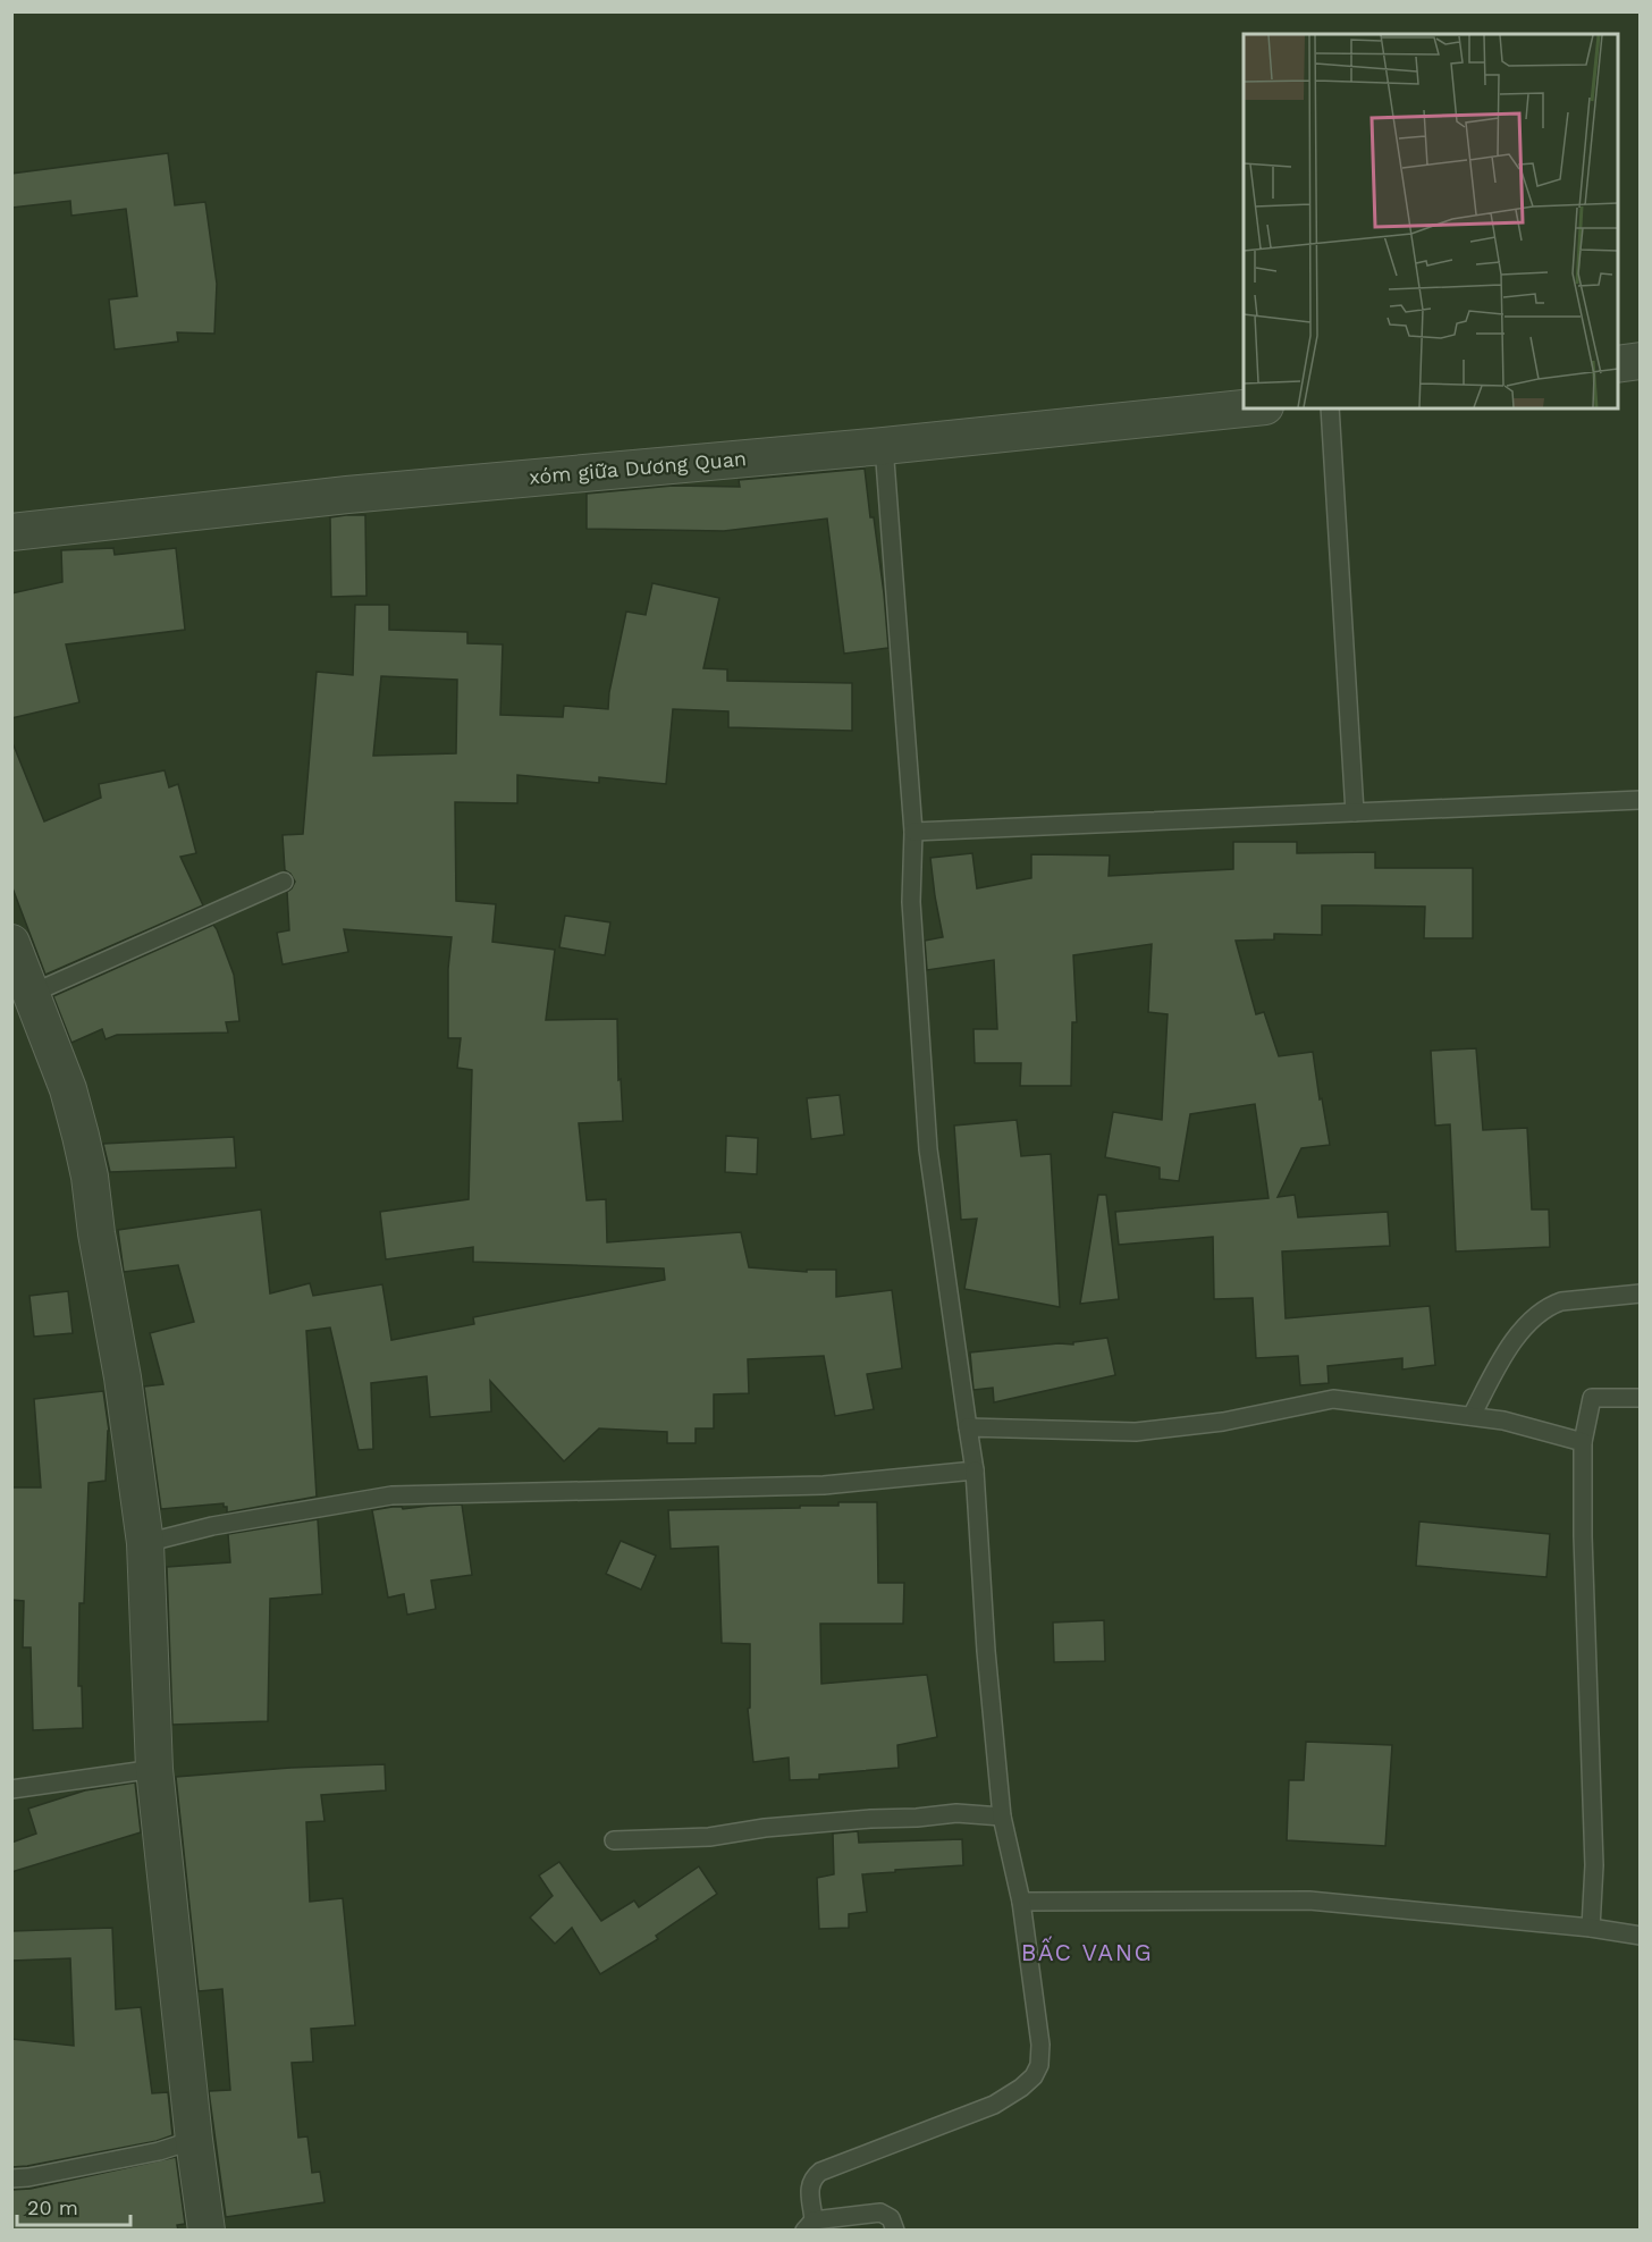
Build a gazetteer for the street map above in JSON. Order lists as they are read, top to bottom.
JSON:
{
  "streets": {
    "street": ["xóm giữa Dương Quan"]
  },
  "districts": ["BẤC VANG"],
  "scale_bar": "20 m"
}
